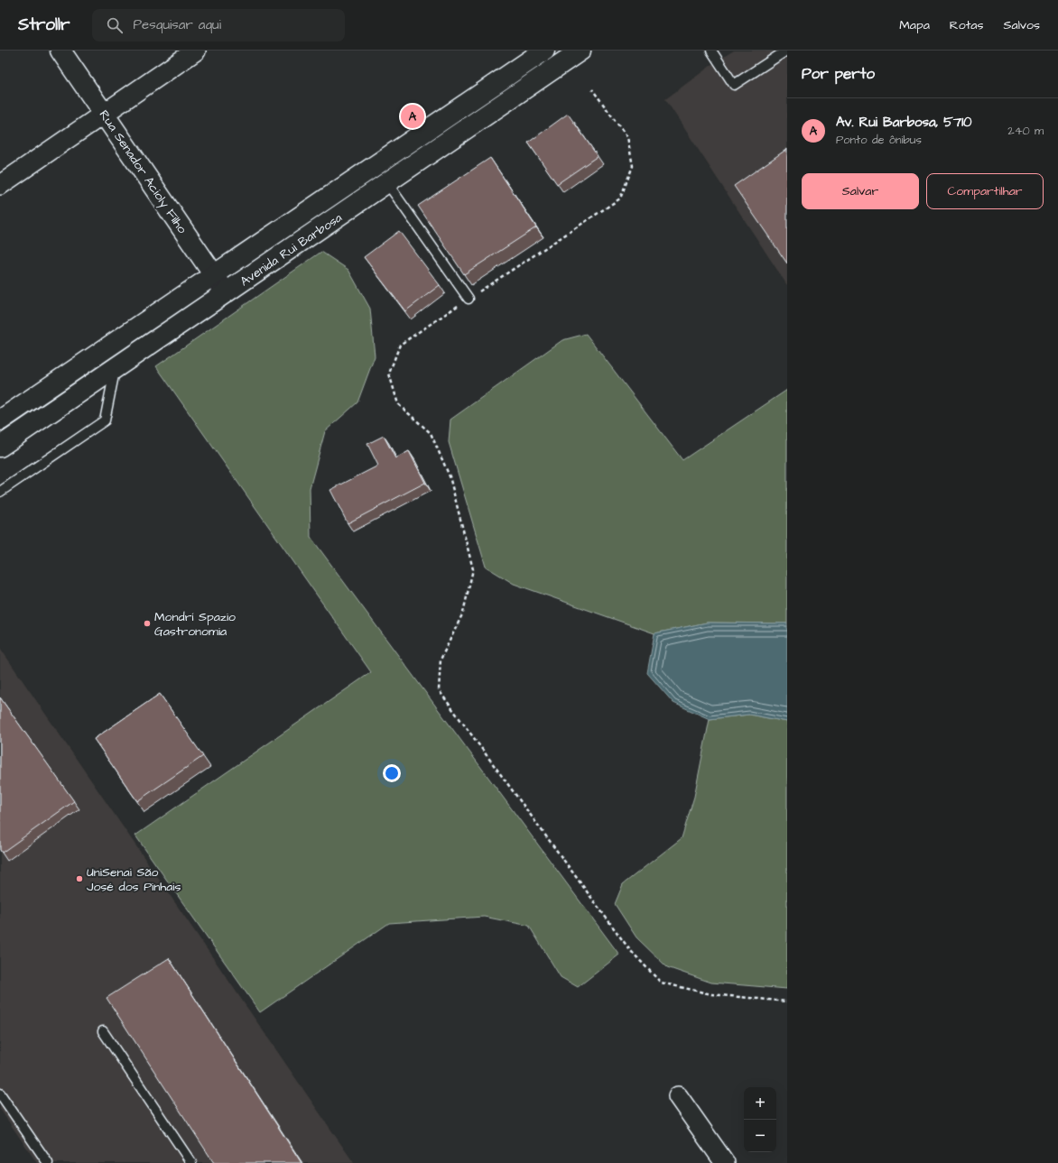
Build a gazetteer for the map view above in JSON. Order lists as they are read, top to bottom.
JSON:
{
  "streets": {
    "main road": ["Rua Senador Acioly Filho", "Avenida Rui Barbosa"]
  },
  "crossings": [
    ["Rua Senador Acioly Filho", "Avenida Rui Barbosa"]
  ],
  "places": ["Mondrí Spazio Gastronomia", "UniSenai São José dos Pinhais"],
  "page": {
    "header": "Strollr",
    "search": "Pesquisar aqui",
    "nav": ["Mapa", "Rotas", "Salvos"],
    "heading": "Por perto",
    "list": [
      {
        "mark": "A",
        "name": "Av. Rui Barbosa, 5710",
        "note": "Ponto de ônibus",
        "value": "240 m"
      }
    ],
    "pins": "A",
    "buttons": ["Salvar", "Compartilhar"],
    "map_buttons": ["+", "−"]
  }
}
